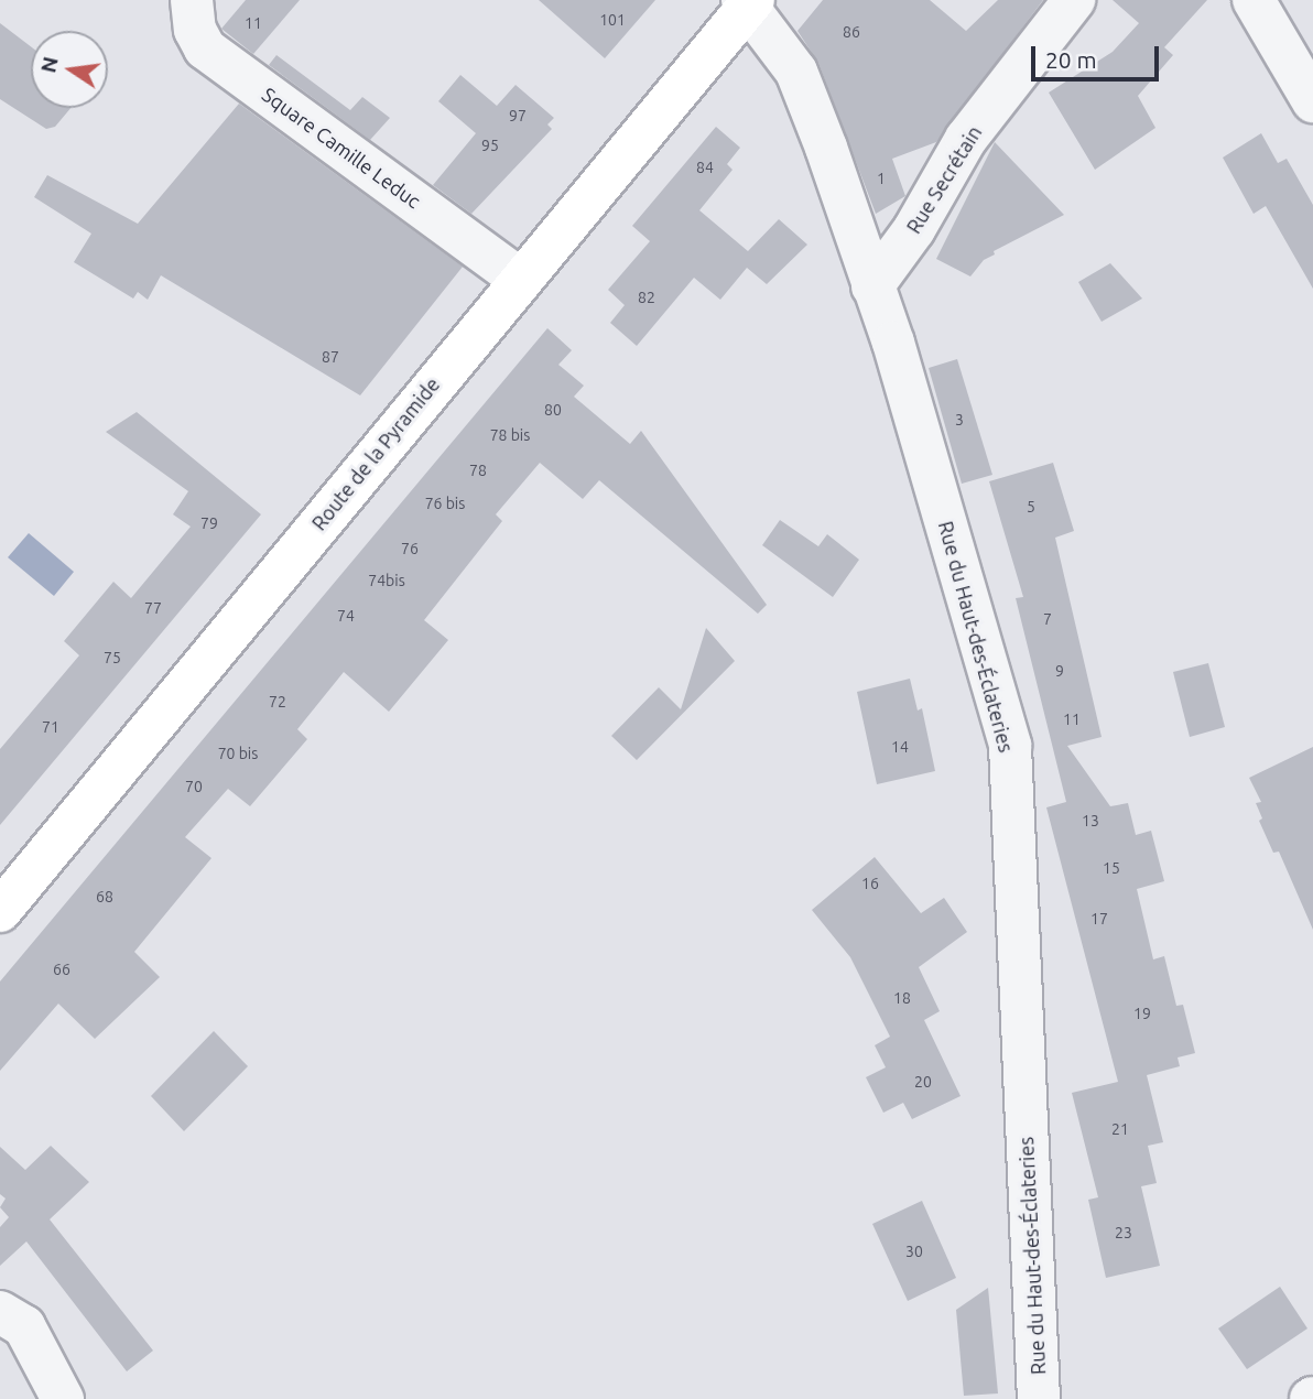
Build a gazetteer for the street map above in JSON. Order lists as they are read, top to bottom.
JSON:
{
  "streets": {
    "main road": ["Route de la Pyramide"],
    "street": ["Square Camille Leduc", "Rue Secrétain", "Rue du Haut-des-Éclateries"]
  },
  "crossings": [
    ["Square Camille Leduc", "Route de la Pyramide"],
    ["Rue Secrétain", "Rue du Haut-des-Éclateries"],
    ["Route de la Pyramide", "Rue du Haut-des-Éclateries"]
  ],
  "house_numbers": [
    "101",
    "11",
    "86",
    "97",
    "95",
    "84",
    "1",
    "82",
    "87",
    "80",
    "3",
    "78 bis",
    "78",
    "76 bis",
    "5",
    "79",
    "76",
    "74bis",
    "77",
    "74",
    "7",
    "75",
    "9",
    "72",
    "11",
    "71",
    "14",
    "70 bis",
    "70",
    "13",
    "15",
    "16",
    "68",
    "17",
    "66",
    "18",
    "19",
    "20",
    "21",
    "23",
    "30"
  ],
  "scale_bar": "20 m",
  "north": "left"
}
